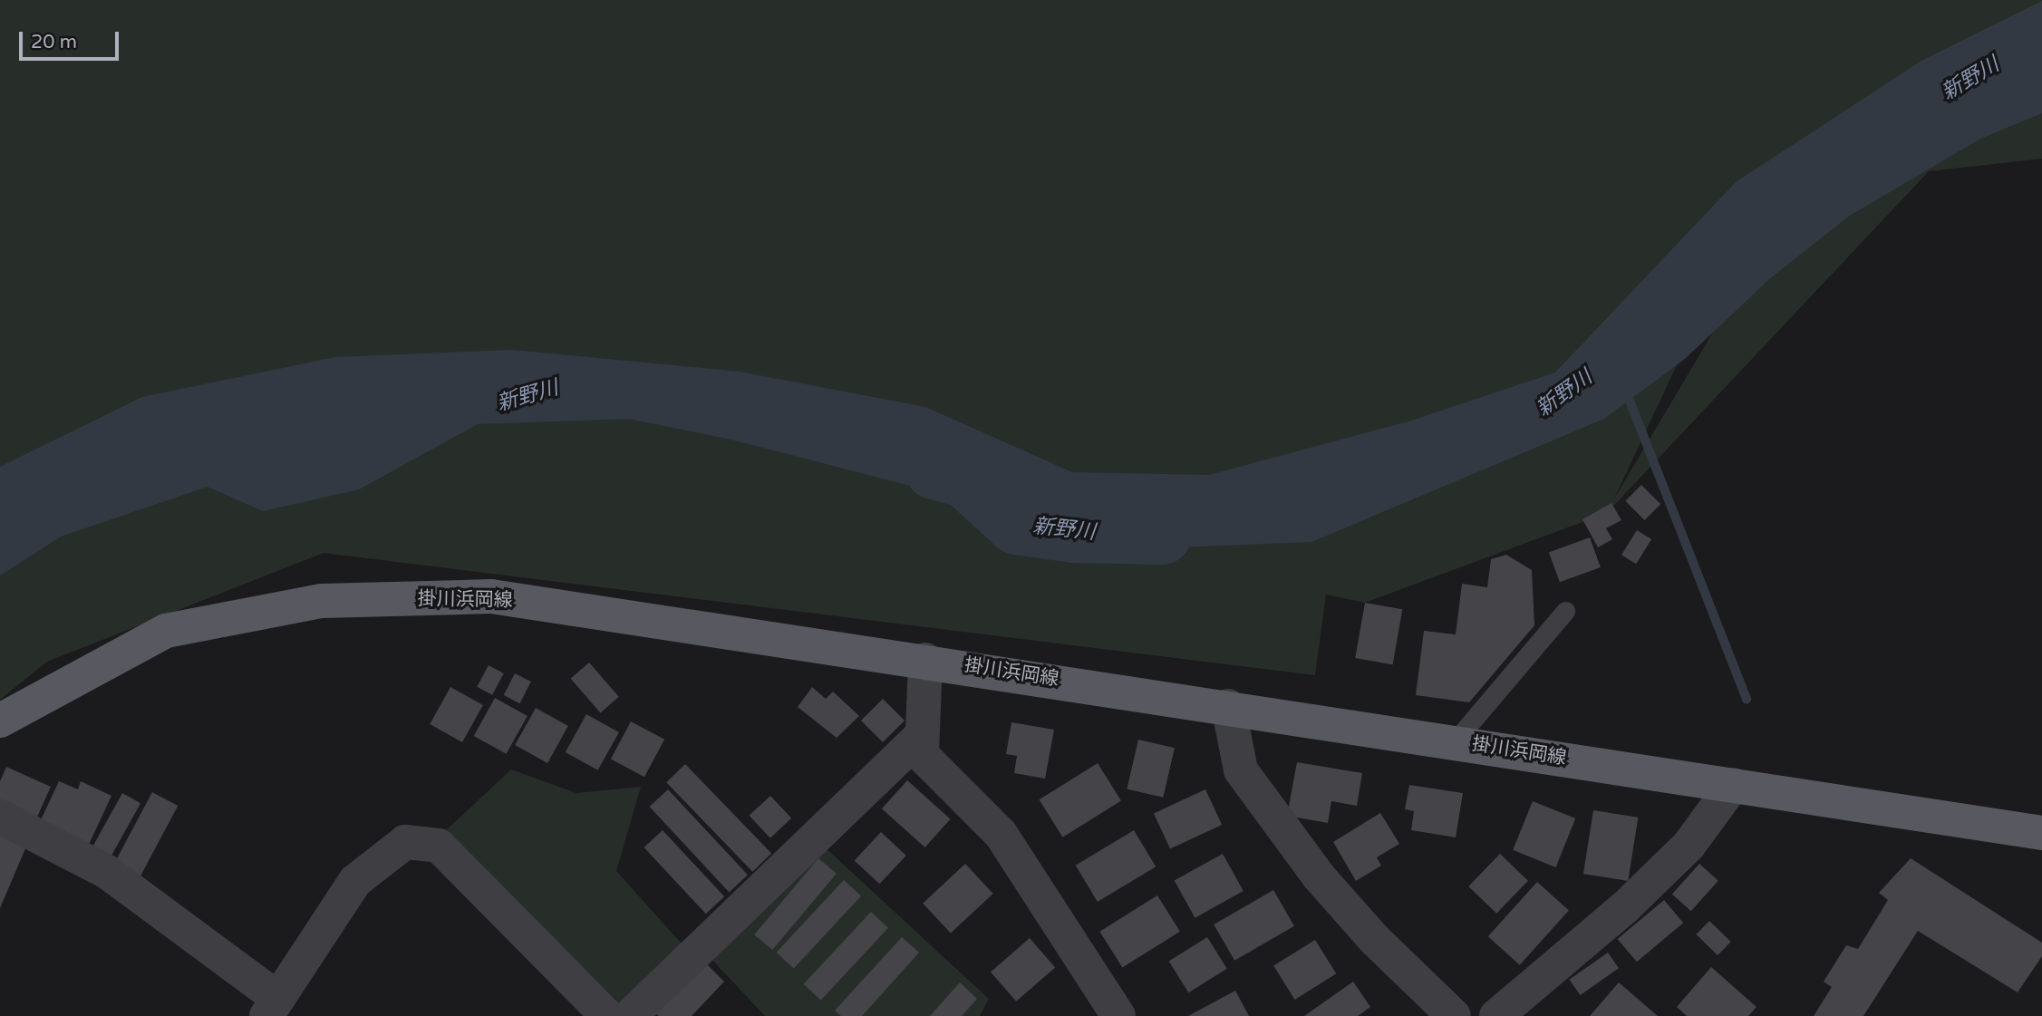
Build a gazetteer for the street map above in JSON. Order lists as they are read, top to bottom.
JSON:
{
  "streets": {
    "main road": ["掛川浜岡線"]
  },
  "water": ["新野川"],
  "scale_bar": "20 m"
}
